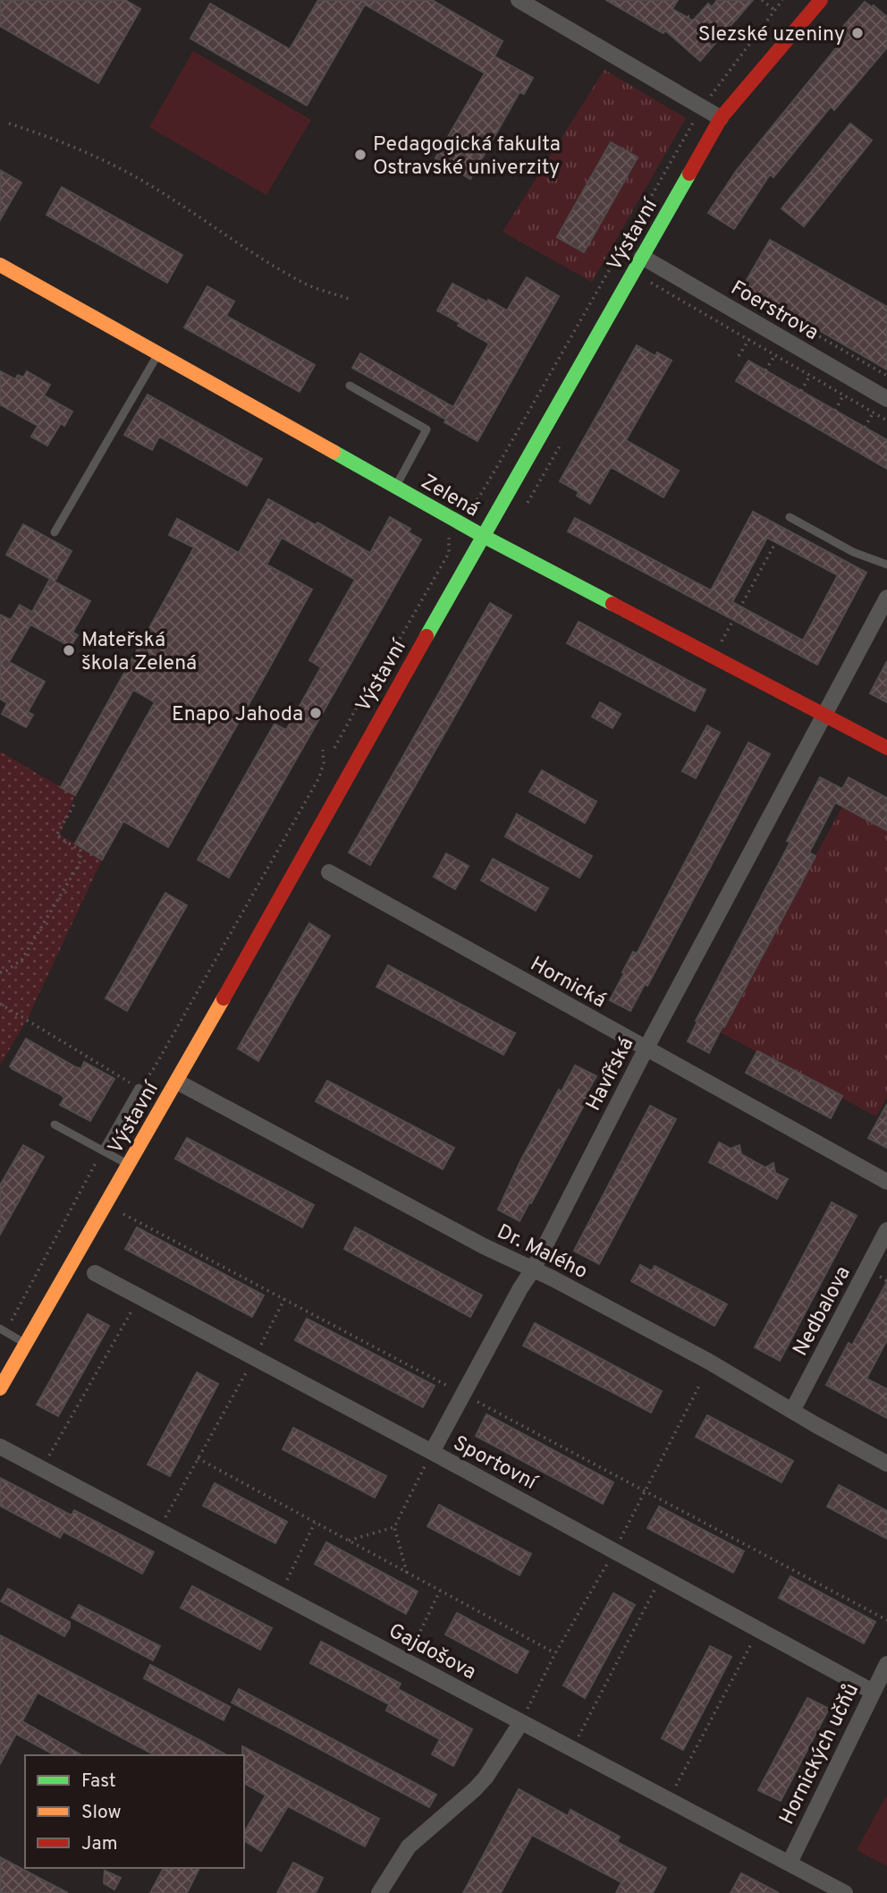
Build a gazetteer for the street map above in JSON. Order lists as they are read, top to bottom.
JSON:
{
  "streets": {
    "street": [
      "Výstavní",
      "Foerstrova",
      "Zelená",
      "Hornická",
      "Havířská",
      "Dr. Malého",
      "Nedbalova",
      "Sportovní",
      "Gajdošova",
      "Hornických učňů"
    ]
  },
  "crossings": [
    ["Výstavní", "Foerstrova"],
    ["Výstavní", "Zelená"],
    ["Výstavní", "Dr. Malého"],
    ["Zelená", "Havířská"],
    ["Hornická", "Havířská"],
    ["Havířská", "Dr. Malého"],
    ["Havířská", "Sportovní"],
    ["Dr. Malého", "Nedbalova"],
    ["Sportovní", "Hornických učňů"],
    ["Gajdošova", "Hornických učňů"]
  ],
  "places": [
    "Slezské uzeniny",
    "Pedagogická fakulta Ostravské univerzity",
    "Mateřská škola Zelená",
    "Enapo Jahoda"
  ],
  "legend": ["Fast", "Slow", "Jam"]
}
